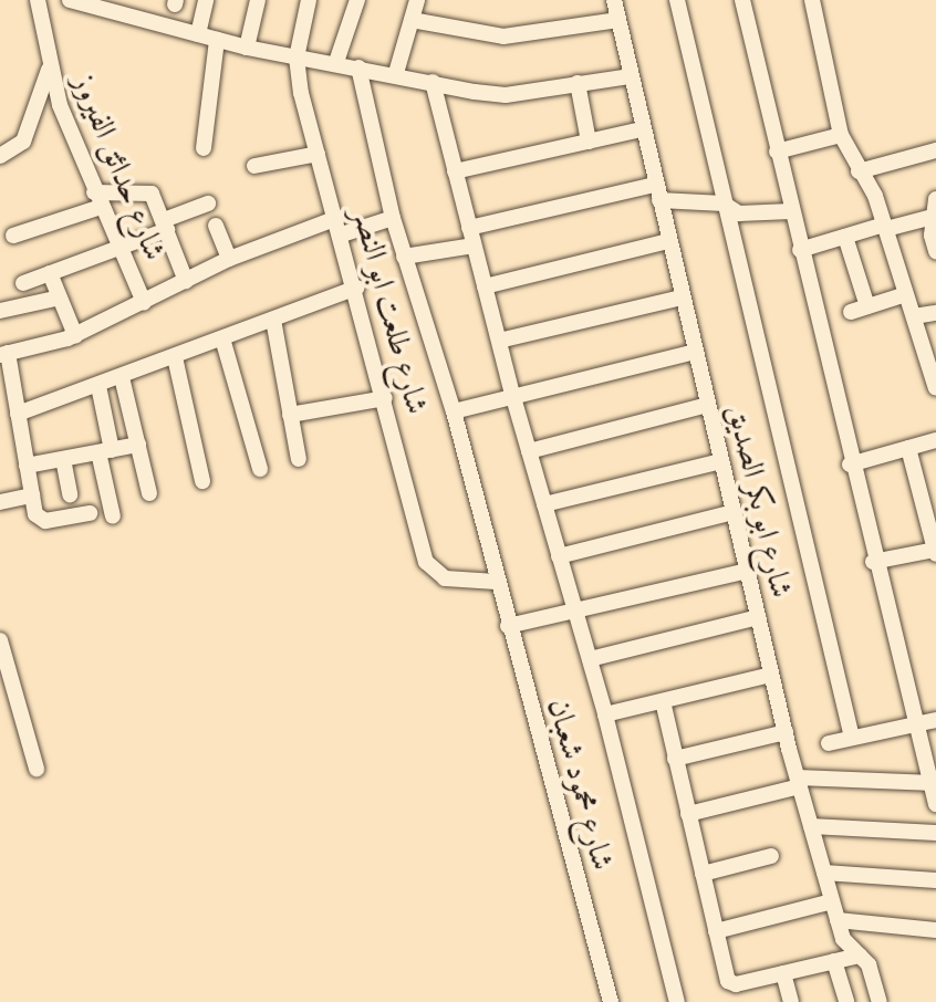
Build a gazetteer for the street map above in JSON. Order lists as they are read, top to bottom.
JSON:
{
  "streets": {
    "street": [
      "شارع حدائق الفيروز",
      "شارع طلعت ابو النصر",
      "شارع ابو بكر الصديق",
      "شارع محمود شعبان"
    ]
  },
  "crossings": [
    ["شارع طلعت ابو النصر", "شارع محمود شعبان"]
  ]
}
